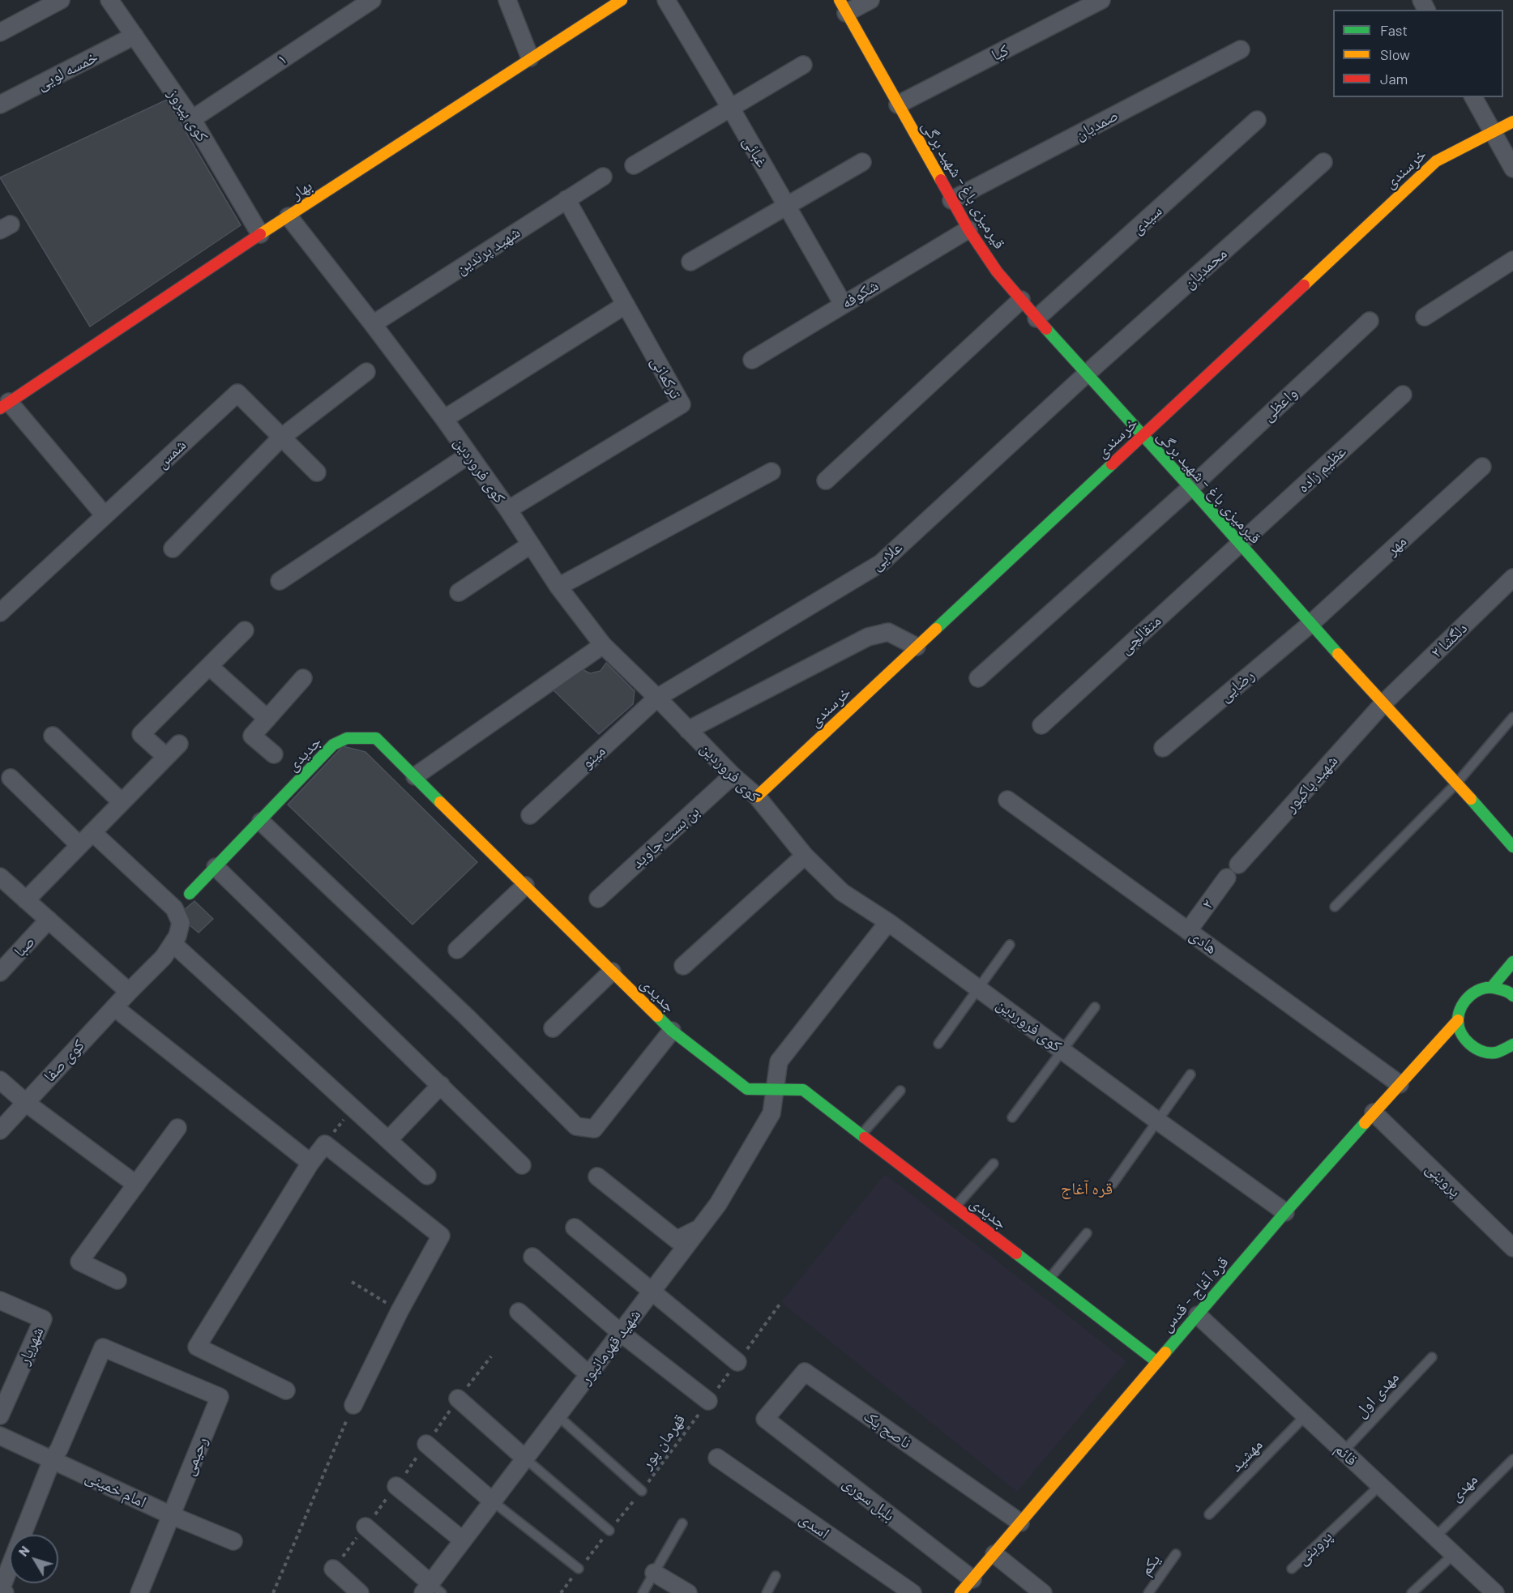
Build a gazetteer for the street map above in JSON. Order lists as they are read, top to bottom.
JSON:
{
  "streets": {
    "main road": [
      "خرسندی",
      "قیرمیزی باغ - شهید برگی",
      "بهار",
      "جدیدی",
      "قره آغاج - قدس"
    ],
    "street": [
      "کیا",
      "۱",
      "خمسه لویی",
      "کوی پیروز",
      "صمدیان",
      "غبائی",
      "سیدی",
      "شهید پرندین",
      "محمدیان",
      "شکوفه",
      "ترکمانی",
      "واعظی",
      "شمس",
      "عظیم زاده",
      "کوی فروردین",
      "مهر",
      "علایی",
      "متقالچی",
      "دلگشا ۲",
      "رضایی",
      "مینو",
      "شهید پاکپور",
      "بن بست جاوید",
      "۲",
      "هادی",
      "صبا",
      "کوی صفا",
      "پروینی",
      "شهریار",
      "شهید قهرمانپور",
      "ناصح یک",
      "قائم",
      "رحیمی",
      "امام خمینی",
      "بلبل سوری",
      "اسدی"
    ],
    "lane": [
      "مهدی اول",
      "مهشید",
      "مهدی",
      "یکم"
    ],
    "path": ["قهرمان پور"]
  },
  "crossings": [
    ["کیا", "قیرمیزی باغ - شهید برگی"],
    ["۱", "کوی پیروز"],
    ["خمسه لویی", "کوی پیروز"],
    ["کوی پیروز", "بهار"],
    ["صمدیان", "قیرمیزی باغ - شهید برگی"],
    ["غبائی", "شکوفه"],
    ["خرسندی", "قیرمیزی باغ - شهید برگی"],
    ["خرسندی", "کوی فروردین"],
    ["قیرمیزی باغ - شهید برگی", "سیدی"],
    ["قیرمیزی باغ - شهید برگی", "محمدیان"],
    ["قیرمیزی باغ - شهید برگی", "شکوفه"],
    ["قیرمیزی باغ - شهید برگی", "واعظی"],
    ["قیرمیزی باغ - شهید برگی", "عظیم زاده"],
    ["قیرمیزی باغ - شهید برگی", "مهر"],
    ["قیرمیزی باغ - شهید برگی", "علایی"],
    ["قیرمیزی باغ - شهید برگی", "متقالچی"],
    ["قیرمیزی باغ - شهید برگی", "دلگشا ۲"],
    ["قیرمیزی باغ - شهید برگی", "رضایی"],
    ["قیرمیزی باغ - شهید برگی", "شهید پاکپور"],
    ["بهار", "کوی فروردین"],
    ["شهید پرندین", "ترکمانی"],
    ["شهید پرندین", "کوی فروردین"],
    ["محمدیان", "علایی"],
    ["ترکمانی", "کوی فروردین"],
    ["عظیم زاده", "متقالچی"],
    ["کوی فروردین", "علایی"],
    ["کوی فروردین", "مینو"],
    ["کوی فروردین", "بن بست جاوید"],
    ["کوی فروردین", "قره آغاج - قدس"],
    ["کوی فروردین", "شهید قهرمانپور"],
    ["مهر", "رضایی"],
    ["علایی", "مینو"],
    ["دلگشا ۲", "شهید پاکپور"],
    ["جدیدی", "قره آغاج - قدس"],
    ["جدیدی", "شهید قهرمانپور"],
    ["۲", "هادی"],
    ["هادی", "قره آغاج - قدس"],
    ["پروینی", "قره آغاج - قدس"],
    ["پروینی", "قائم"],
    ["قره آغاج - قدس", "ناصح یک"],
    ["قره آغاج - قدس", "قائم"],
    ["قره آغاج - قدس", "بلبل سوری"],
    ["مهدی اول", "قائم"],
    ["ناصح یک", "بلبل سوری"],
    ["قائم", "مهشید"],
    ["قائم", "مهدی"],
    ["رحیمی", "امام خمینی"]
  ],
  "districts": ["قره آغاج"],
  "legend": ["Fast", "Slow", "Jam"],
  "north": "top left"
}
